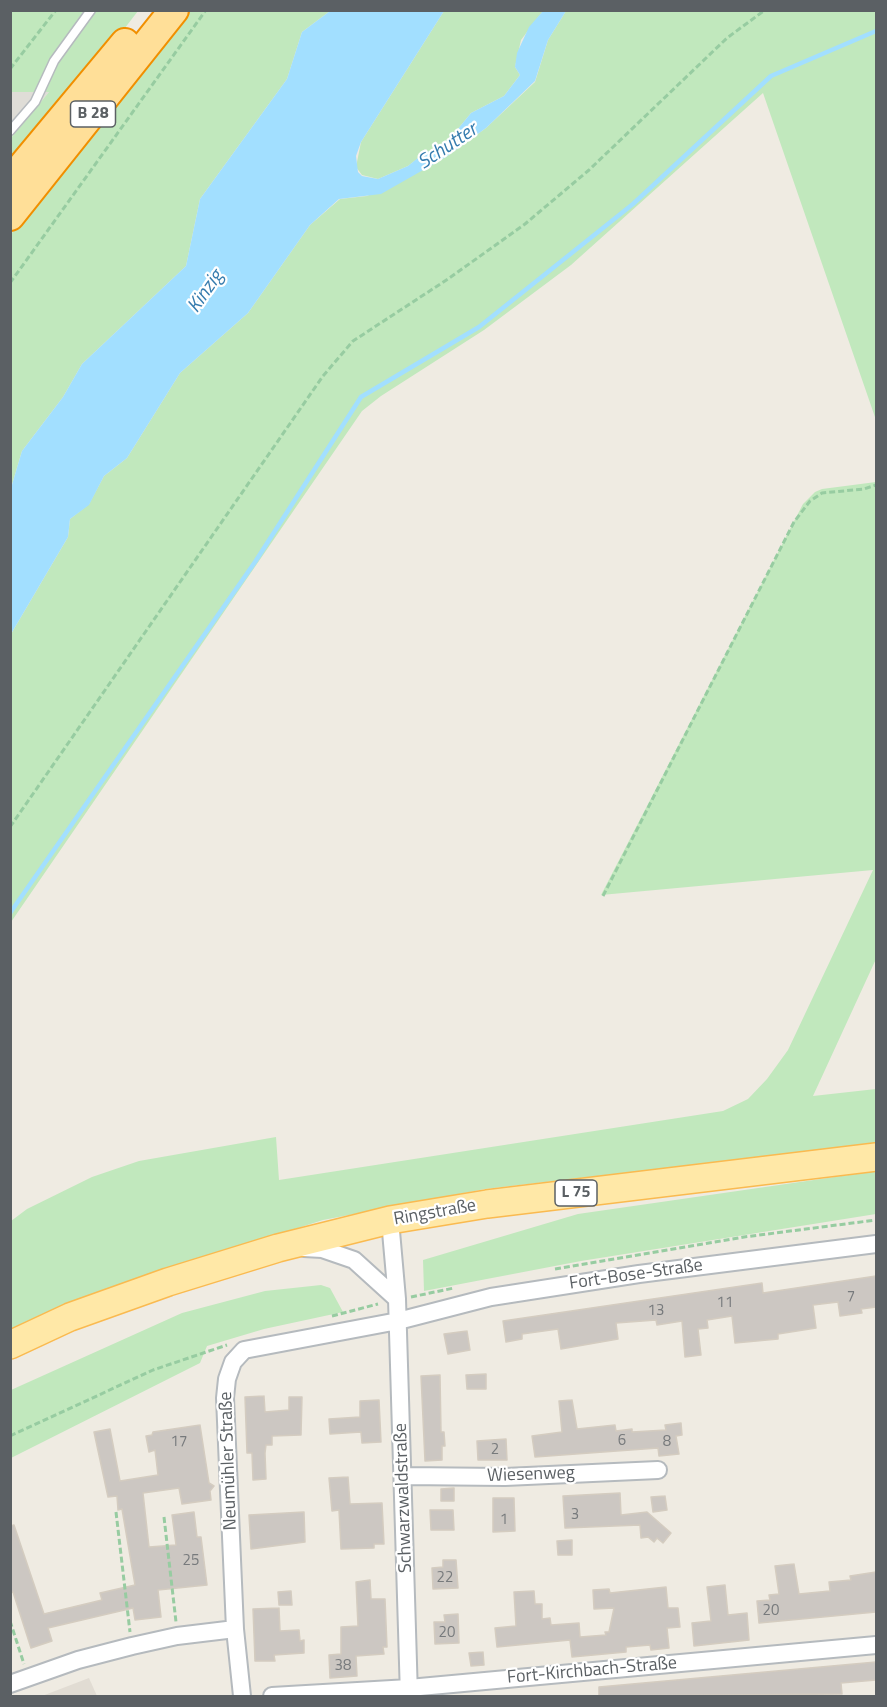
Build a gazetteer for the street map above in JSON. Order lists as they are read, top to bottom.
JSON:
{
  "streets": {
    "highway": ["B 28"],
    "main road": ["L 75", "Ringstraße"],
    "street": [
      "Fort-Bose-Straße",
      "Neumühler Straße",
      "Wiesenweg",
      "Schwarzwaldstraße",
      "Fort-Kirchbach-Straße"
    ]
  },
  "crossings": [
    ["Ringstraße", "Schwarzwaldstraße"],
    ["Fort-Bose-Straße", "Neumühler Straße"],
    ["Fort-Bose-Straße", "Schwarzwaldstraße"],
    ["Neumühler Straße", "Schwarzwaldstraße"],
    ["Wiesenweg", "Schwarzwaldstraße"],
    ["Schwarzwaldstraße", "Fort-Kirchbach-Straße"]
  ],
  "water": ["Schutter", "Kinzig"],
  "house_numbers": [
    "7",
    "11",
    "13",
    "6",
    "17",
    "8",
    "2",
    "3",
    "1",
    "25",
    "22",
    "20",
    "20",
    "38"
  ]
}
